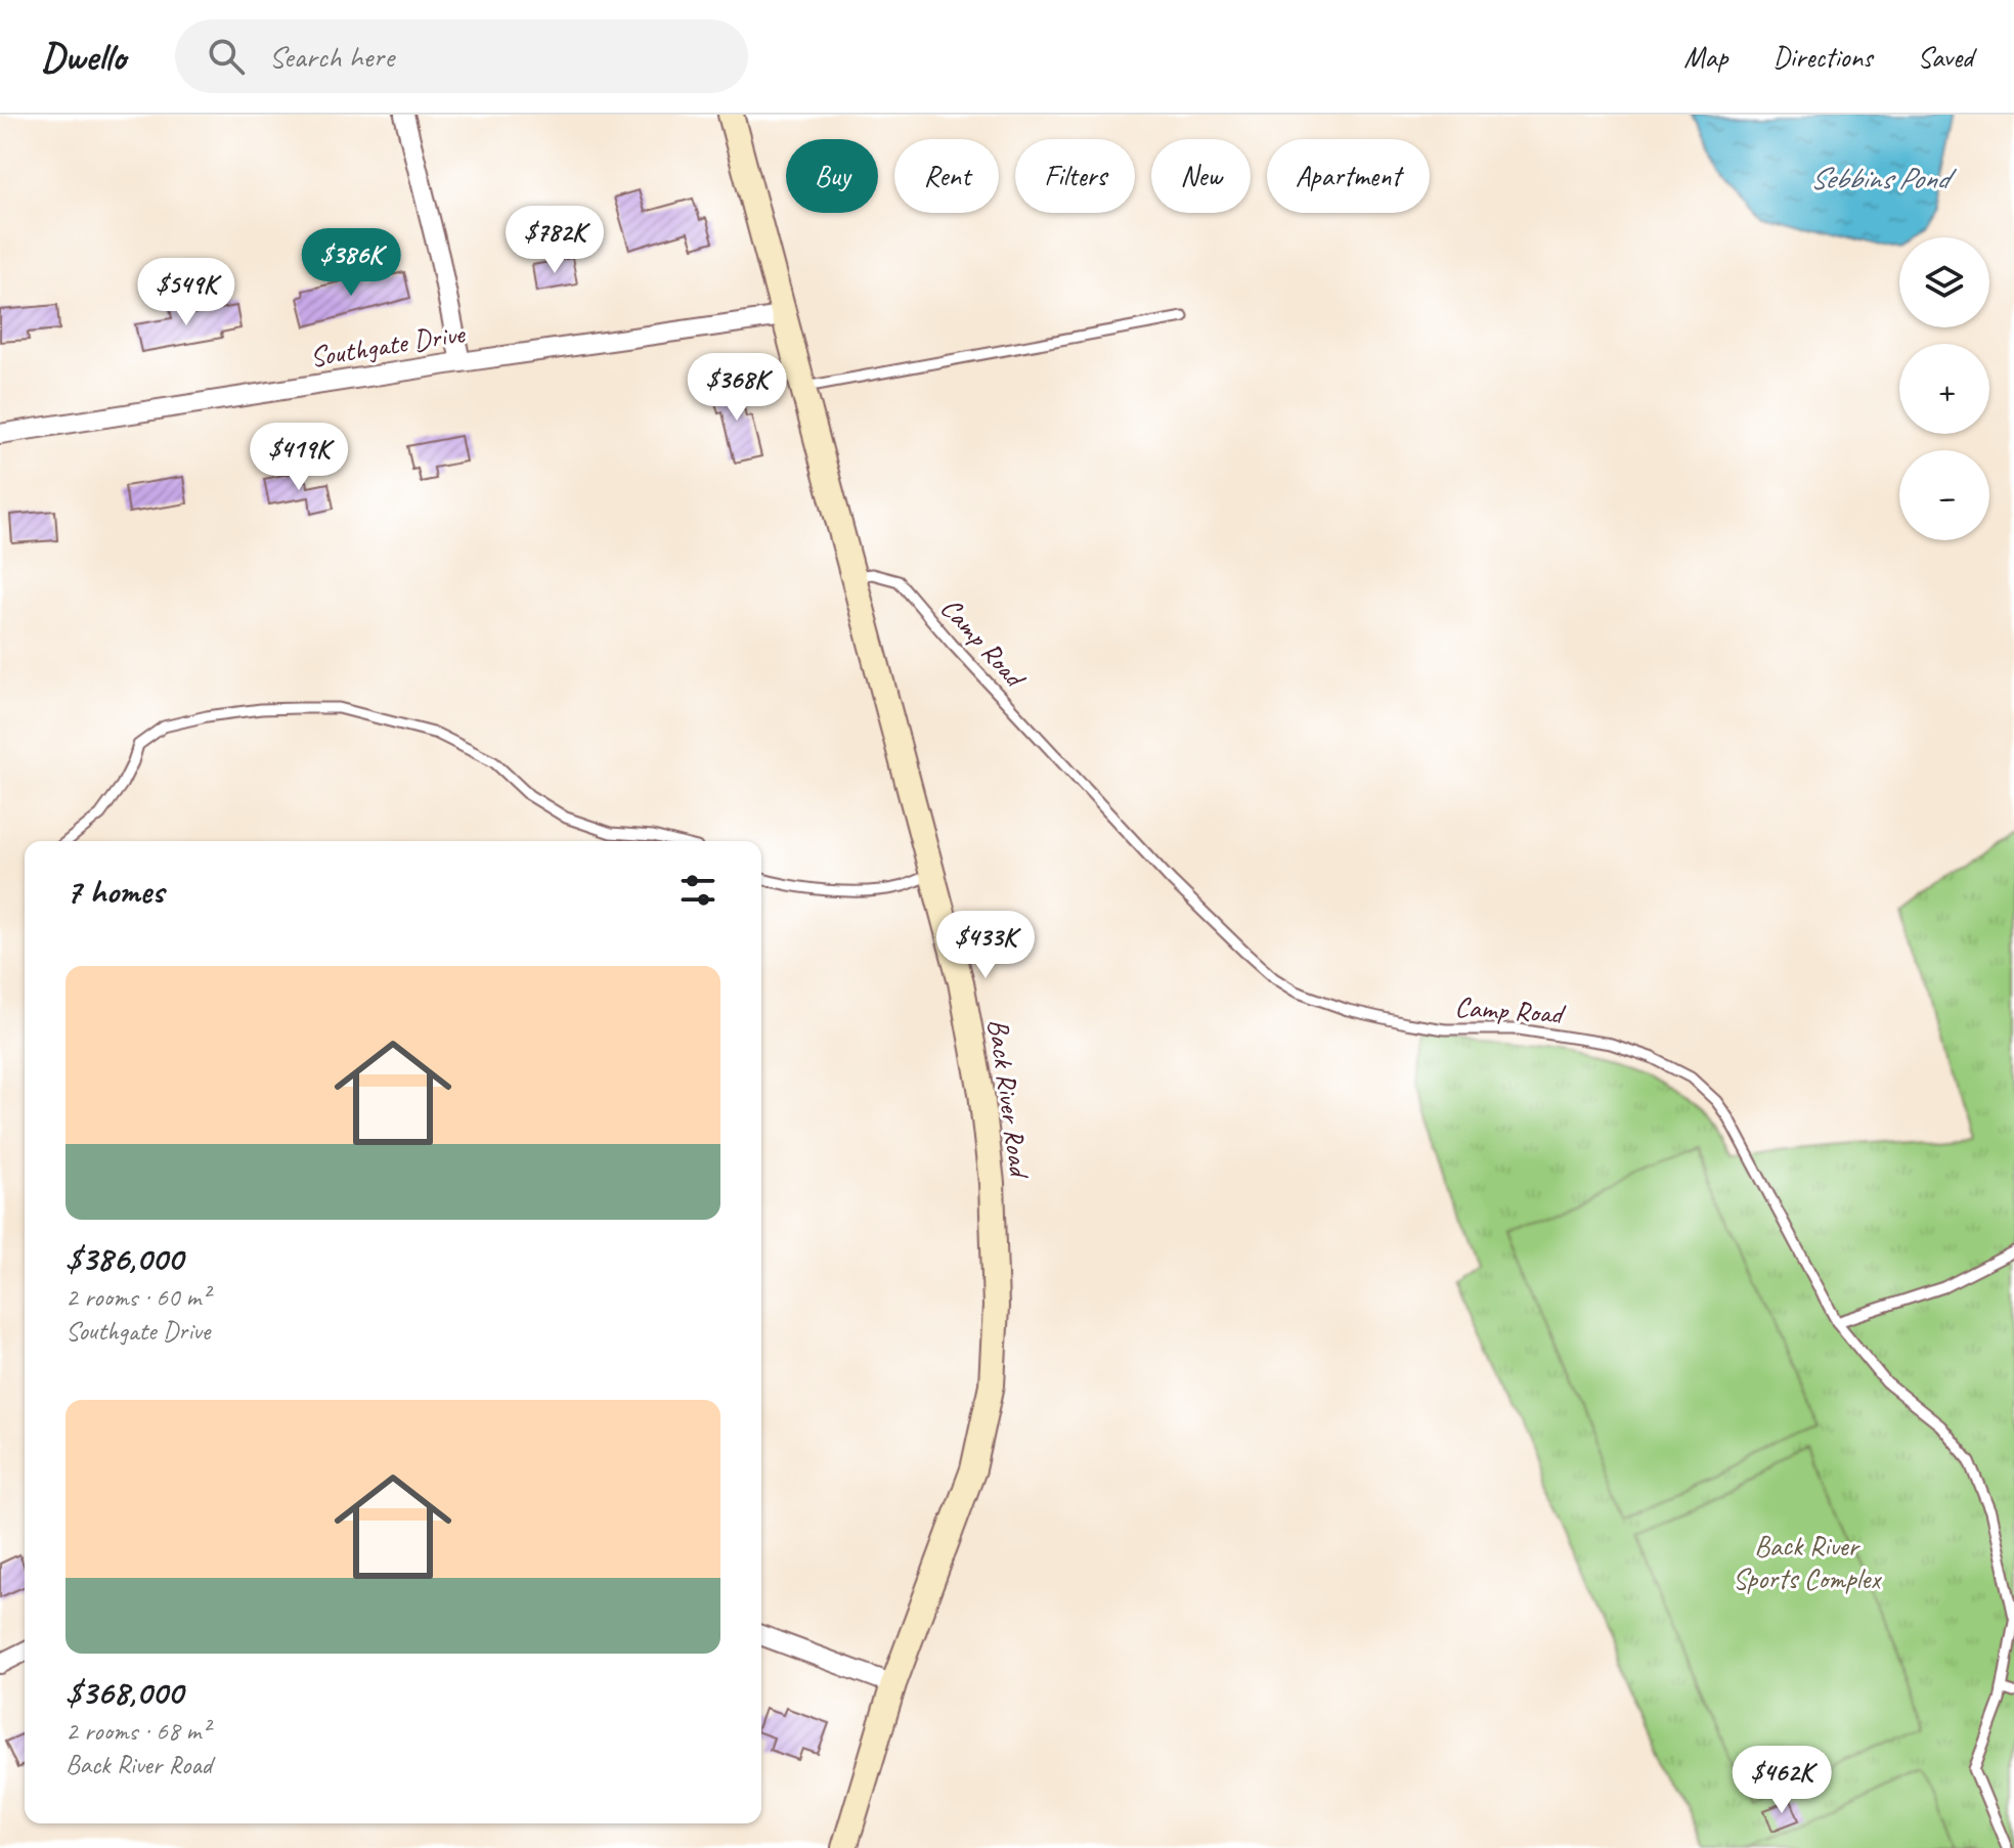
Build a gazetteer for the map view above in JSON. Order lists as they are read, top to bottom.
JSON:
{
  "streets": {
    "street": ["Southgate Drive", "Back River Road"],
    "lane": ["Camp Road"]
  },
  "crossings": [
    ["Southgate Drive", "Back River Road"],
    ["Camp Road", "Back River Road"]
  ],
  "water": ["Sebbins Pond"],
  "parks": ["Back River Sports Complex"],
  "page": {
    "header": "Dwello",
    "search": "Search here",
    "nav": ["Map", "Directions", "Saved"],
    "chip": [
      "Buy",
      "Rent",
      "Filters",
      "New",
      "Apartment"
    ],
    "price": [
      "$782K",
      "$386K",
      "$549K",
      "$368K",
      "$419K",
      "$433K",
      "$462K"
    ],
    "map_buttons": ["+", "−"],
    "heading": "7 homes",
    "list": [
      {
        "name": "$386,000",
        "note": "2 rooms · 60 m² · Southgate Drive"
      },
      {
        "name": "$368,000",
        "note": "2 rooms · 68 m² · Back River Road"
      }
    ]
  }
}
